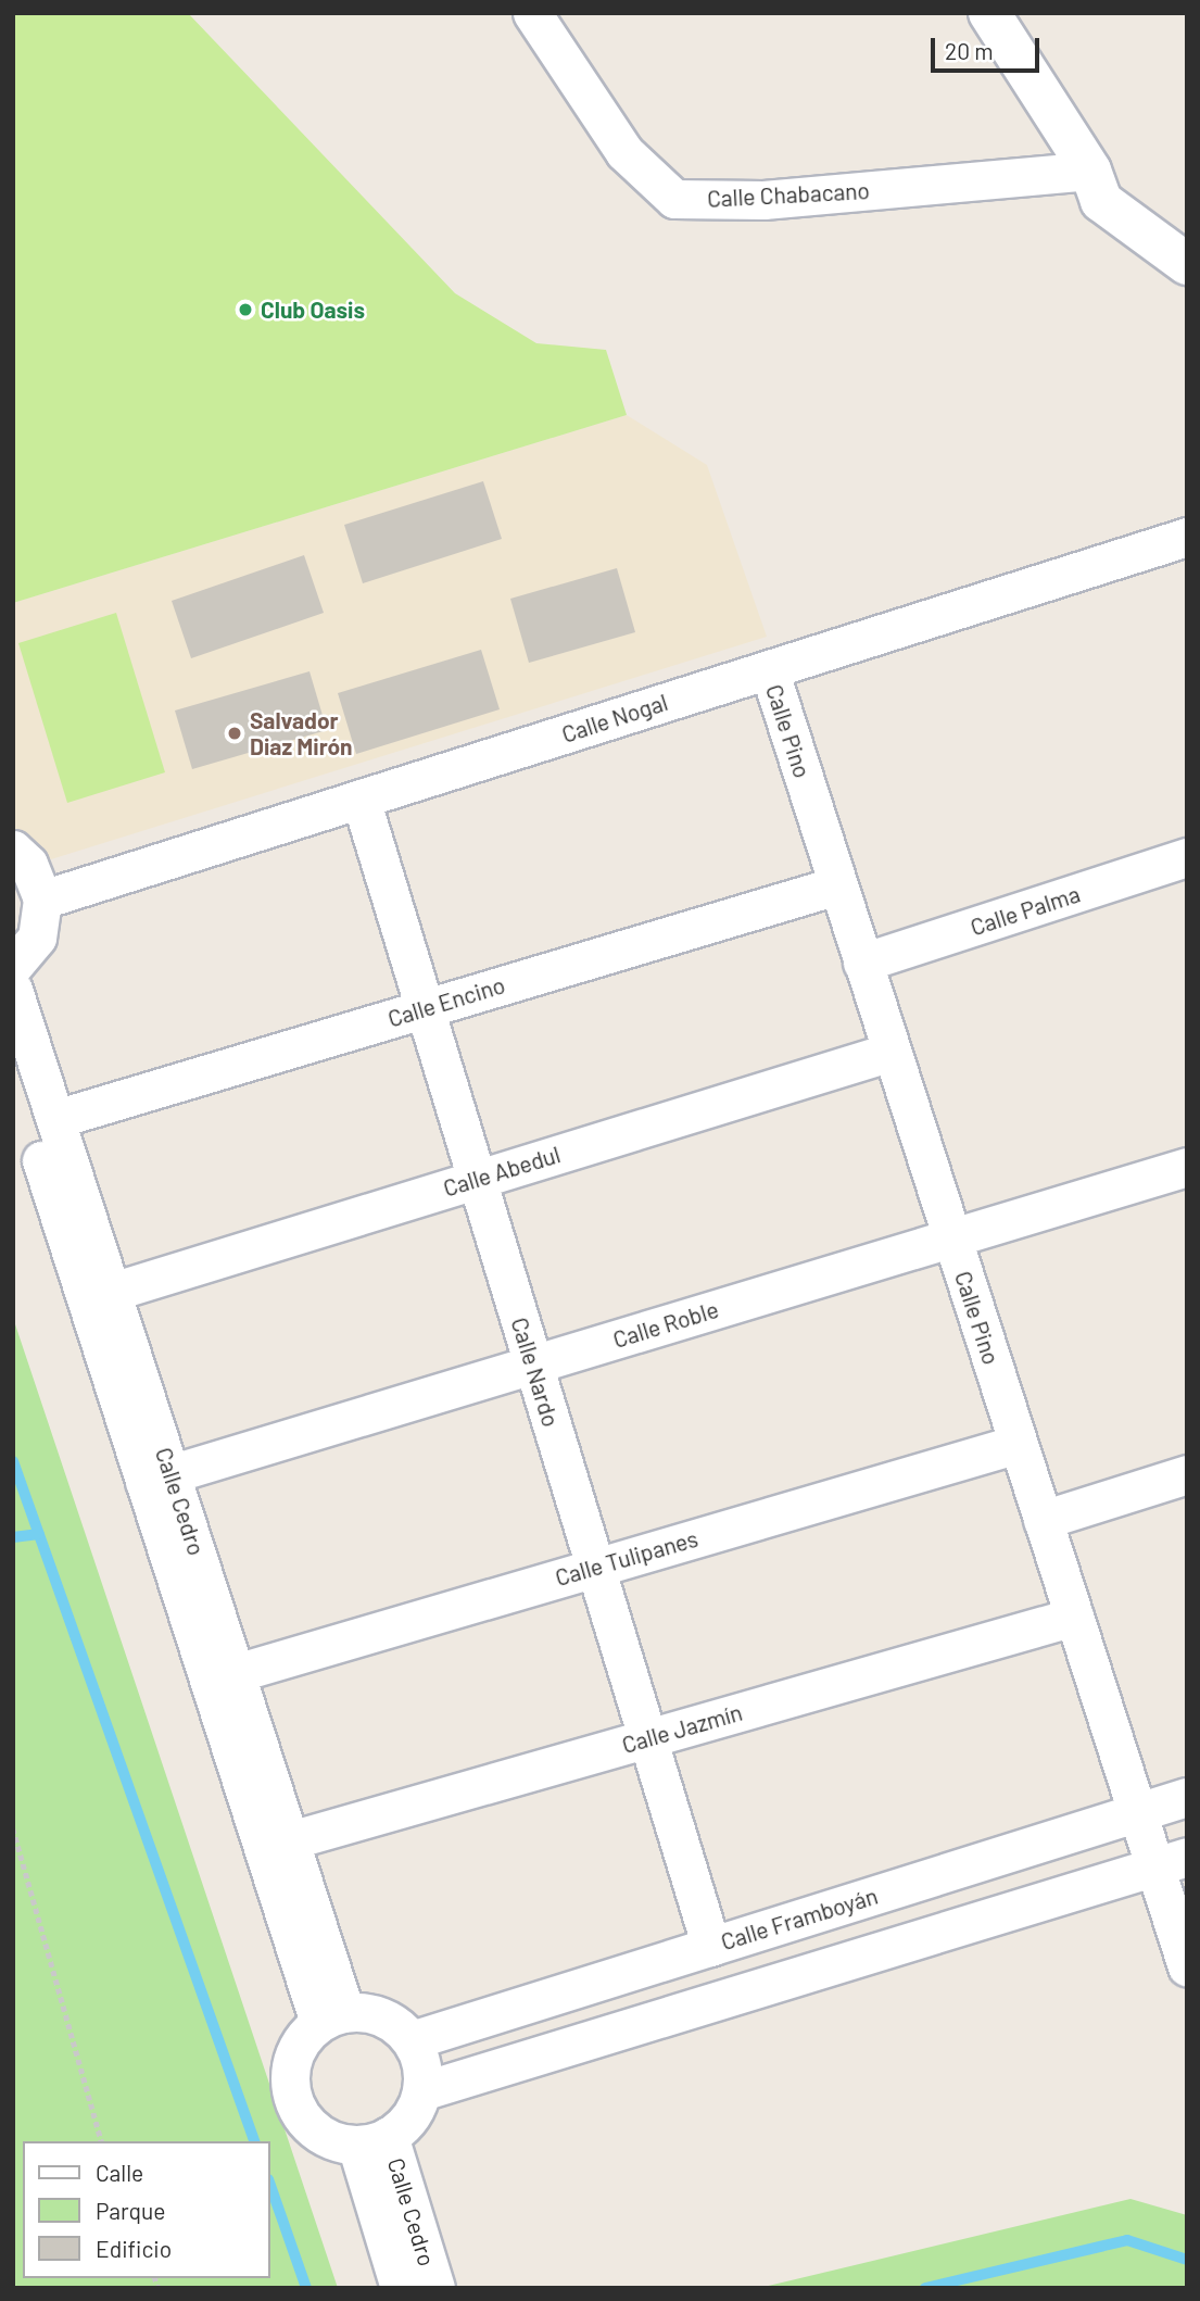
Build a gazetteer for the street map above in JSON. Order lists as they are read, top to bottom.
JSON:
{
  "streets": {
    "street": [
      "Calle Chabacano",
      "Calle Nogal",
      "Calle Pino",
      "Calle Palma",
      "Calle Encino",
      "Calle Abedul",
      "Calle Roble",
      "Calle Nardo",
      "Calle Cedro",
      "Calle Tulipanes",
      "Calle Jazmín",
      "Calle Framboyán"
    ]
  },
  "crossings": [
    ["Calle Nogal", "Calle Pino"],
    ["Calle Nogal", "Calle Nardo"],
    ["Calle Pino", "Calle Palma"],
    ["Calle Pino", "Calle Encino"],
    ["Calle Pino", "Calle Abedul"],
    ["Calle Pino", "Calle Roble"],
    ["Calle Pino", "Calle Tulipanes"],
    ["Calle Pino", "Calle Jazmín"],
    ["Calle Pino", "Calle Framboyán"],
    ["Calle Encino", "Calle Nardo"],
    ["Calle Encino", "Calle Cedro"],
    ["Calle Abedul", "Calle Nardo"],
    ["Calle Abedul", "Calle Cedro"],
    ["Calle Roble", "Calle Nardo"],
    ["Calle Roble", "Calle Cedro"],
    ["Calle Nardo", "Calle Tulipanes"],
    ["Calle Nardo", "Calle Jazmín"],
    ["Calle Nardo", "Calle Framboyán"],
    ["Calle Cedro", "Calle Tulipanes"],
    ["Calle Cedro", "Calle Jazmín"],
    ["Calle Cedro", "Calle Framboyán"]
  ],
  "places": ["Club Oasis", "Salvador Diaz Mirón"],
  "legend": ["Calle", "Parque", "Edificio"],
  "scale_bar": "20 m"
}
